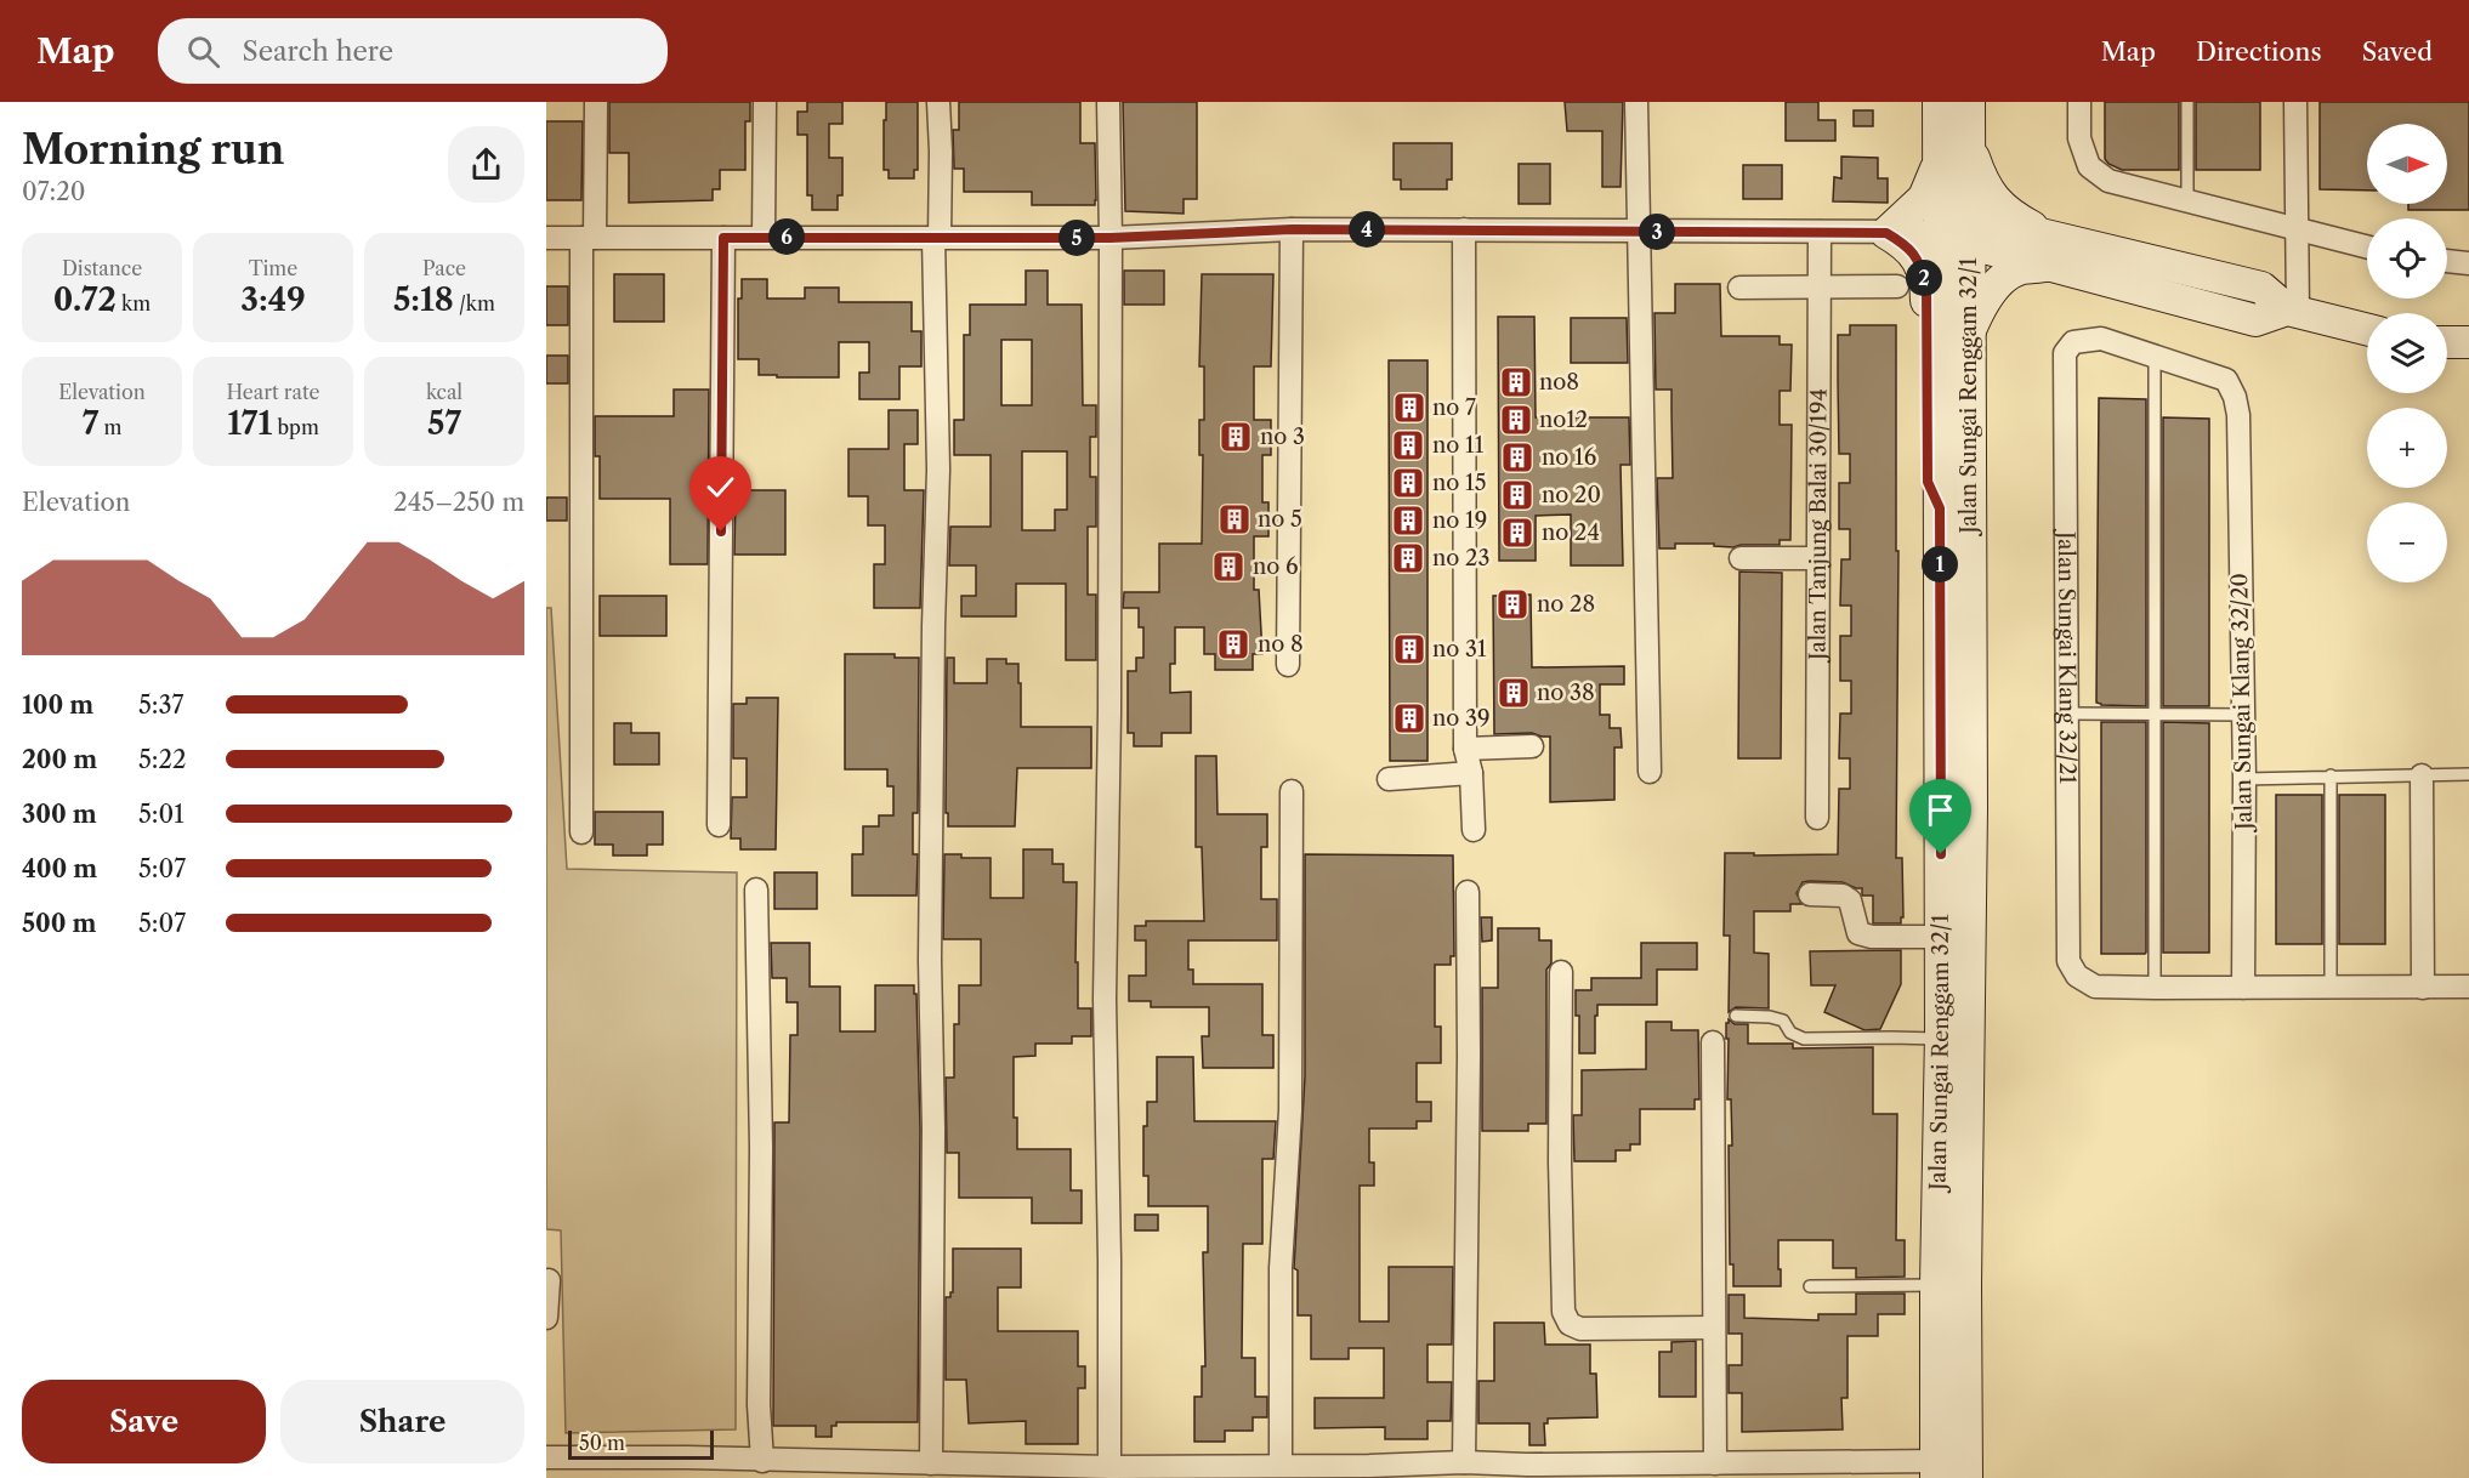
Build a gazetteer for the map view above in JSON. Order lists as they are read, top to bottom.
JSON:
{
  "streets": {
    "main road": ["Jalan Sungai Renggam 32/1"],
    "street": ["Jalan Tanjung Balai 30/194", "Jalan Sungai Klang 32/21", "Jalan Sungai Klang 32/20"]
  },
  "crossings": [
    ["Jalan Sungai Klang 32/21", "Jalan Sungai Klang 32/20"]
  ],
  "places": {
    "building": [
      "no8",
      "no 7",
      "no12",
      "no 3",
      "no 11",
      "no 16",
      "no 15",
      "no 20",
      "no 5",
      "no 19",
      "no 24",
      "no 23",
      "no 6",
      "no 28",
      "no 8",
      "no 31",
      "no 38",
      "no 39"
    ]
  },
  "scale_bar": "50 m",
  "north": "right",
  "page": {
    "header": "Map",
    "search": "Search here",
    "nav": ["Map", "Directions", "Saved"],
    "heading": ["Morning run", "07:20"],
    "map_buttons": ["+", "−"],
    "pins": [
      "4",
      "3",
      "6",
      "5",
      "2",
      "1"
    ],
    "stats": [
      ["Distance", "0.72 km"],
      ["Time", "3:49"],
      ["Pace", "5:18 /km"],
      ["Elevation", "7 m"],
      ["Heart rate", "171 bpm"],
      ["kcal", "57"]
    ],
    "chart": ["Elevation", "245–250 m"],
    "list": [
      {
        "name": "100 m",
        "note": "5:37"
      },
      {
        "name": "200 m",
        "note": "5:22"
      },
      {
        "name": "300 m",
        "note": "5:01"
      },
      {
        "name": "400 m",
        "note": "5:07"
      },
      {
        "name": "500 m",
        "note": "5:07"
      }
    ],
    "buttons": ["Save", "Share"],
    "scale": "50 m"
  }
}
